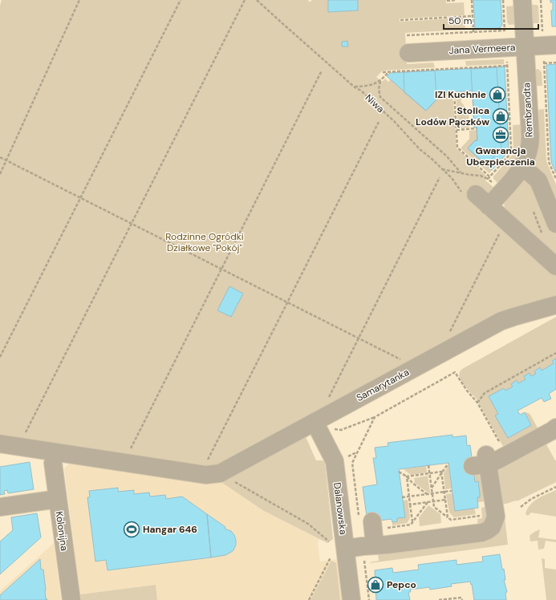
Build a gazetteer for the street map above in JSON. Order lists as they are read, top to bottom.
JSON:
{
  "streets": {
    "street": [
      "Jana Vermeera",
      "Rembrandta",
      "Samarytanka",
      "Dalanowska",
      "Kolonijna"
    ],
    "path": ["Niwa"]
  },
  "crossings": [
    ["Jana Vermeera", "Rembrandta"],
    ["Samarytanka", "Dalanowska"]
  ],
  "parks": ["Rodzinne Ogródki Działkowe \"Pokój\""],
  "places": {
    "shop": ["IZI Kuchnie", "Stolica Lodów Pączków", "Pepco"],
    "office": ["Gwarancja Ubezpieczenia"],
    "sports": ["Hangar 646"]
  },
  "scale_bar": "50 m"
}
